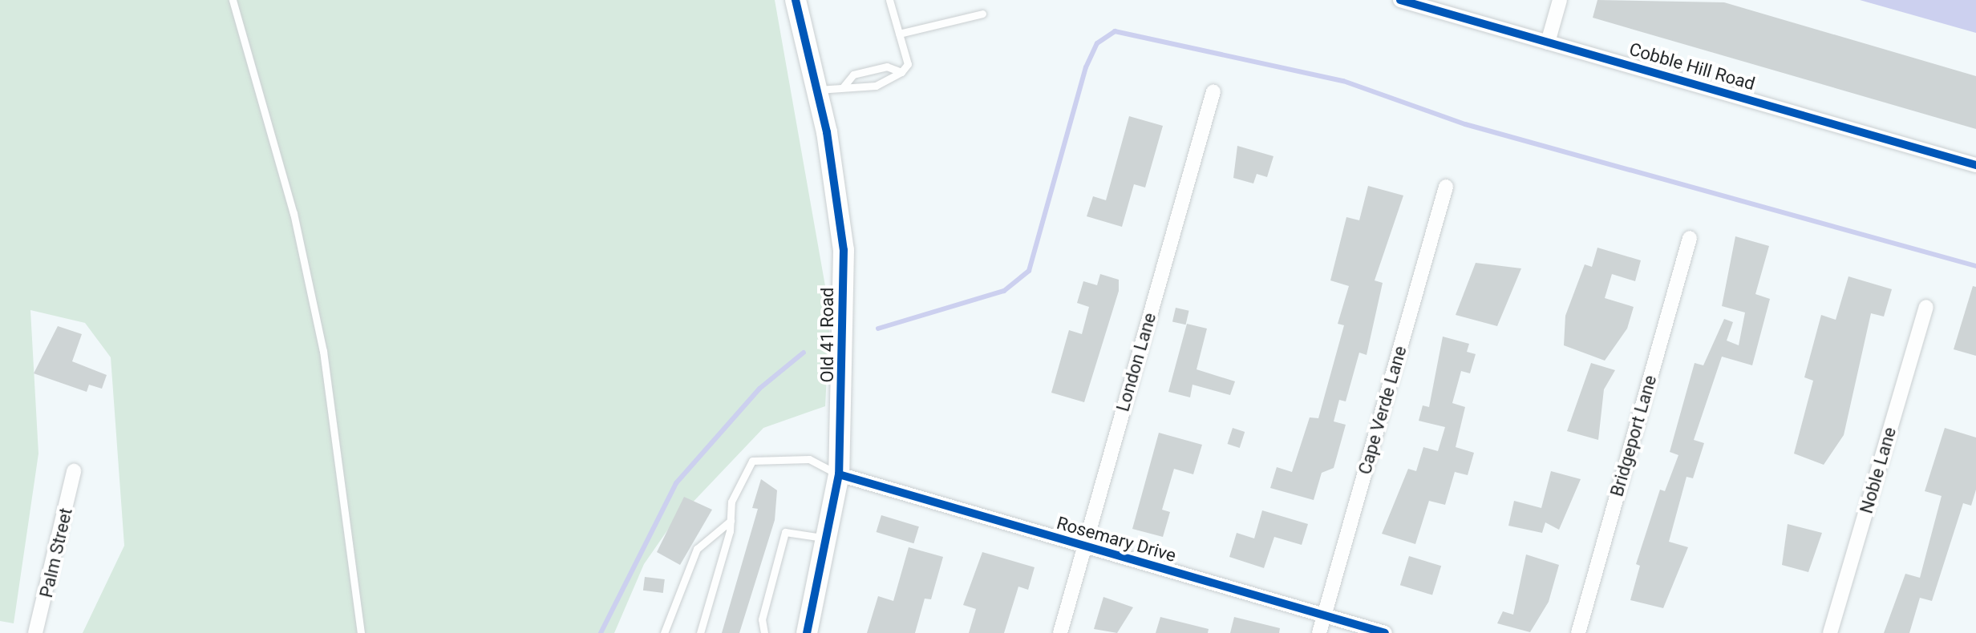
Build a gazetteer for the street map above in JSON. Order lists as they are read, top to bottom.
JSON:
{
  "streets": {
    "street": [
      "Cobble Hill Road",
      "Old 41 Road",
      "London Lane",
      "Cape Verde Lane",
      "Bridgeport Lane",
      "Noble Lane",
      "Rosemary Drive",
      "Palm Street"
    ]
  },
  "crossings": [
    ["Old 41 Road", "Rosemary Drive"],
    ["London Lane", "Rosemary Drive"],
    ["Cape Verde Lane", "Rosemary Drive"]
  ]
}
